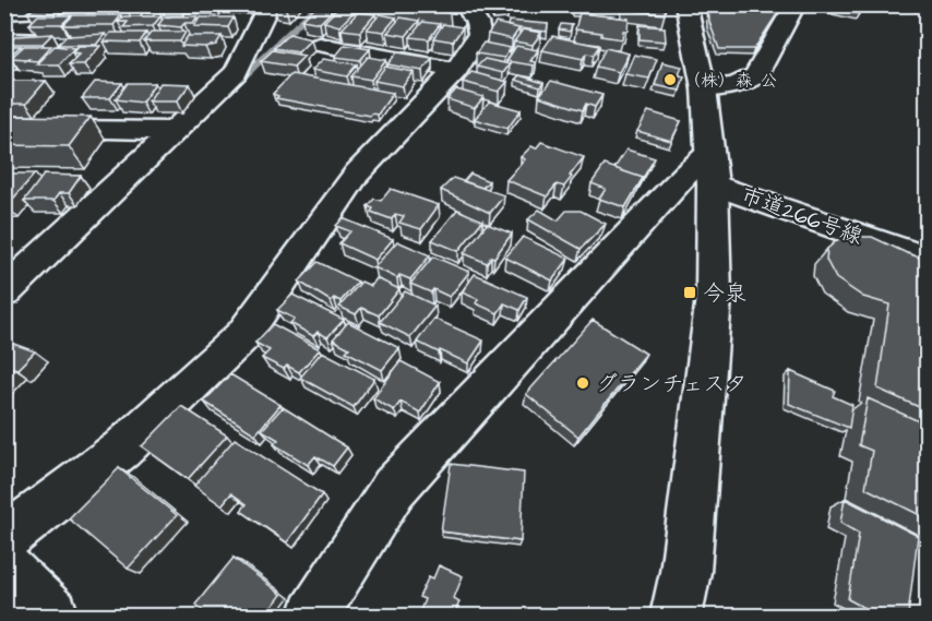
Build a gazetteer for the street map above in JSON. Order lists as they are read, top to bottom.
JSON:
{
  "streets": {
    "street": ["市道266号線"]
  },
  "places": {
    "other": ["（株）森 公", "グランチェスタ"],
    "transit": ["今泉"]
  }
}
